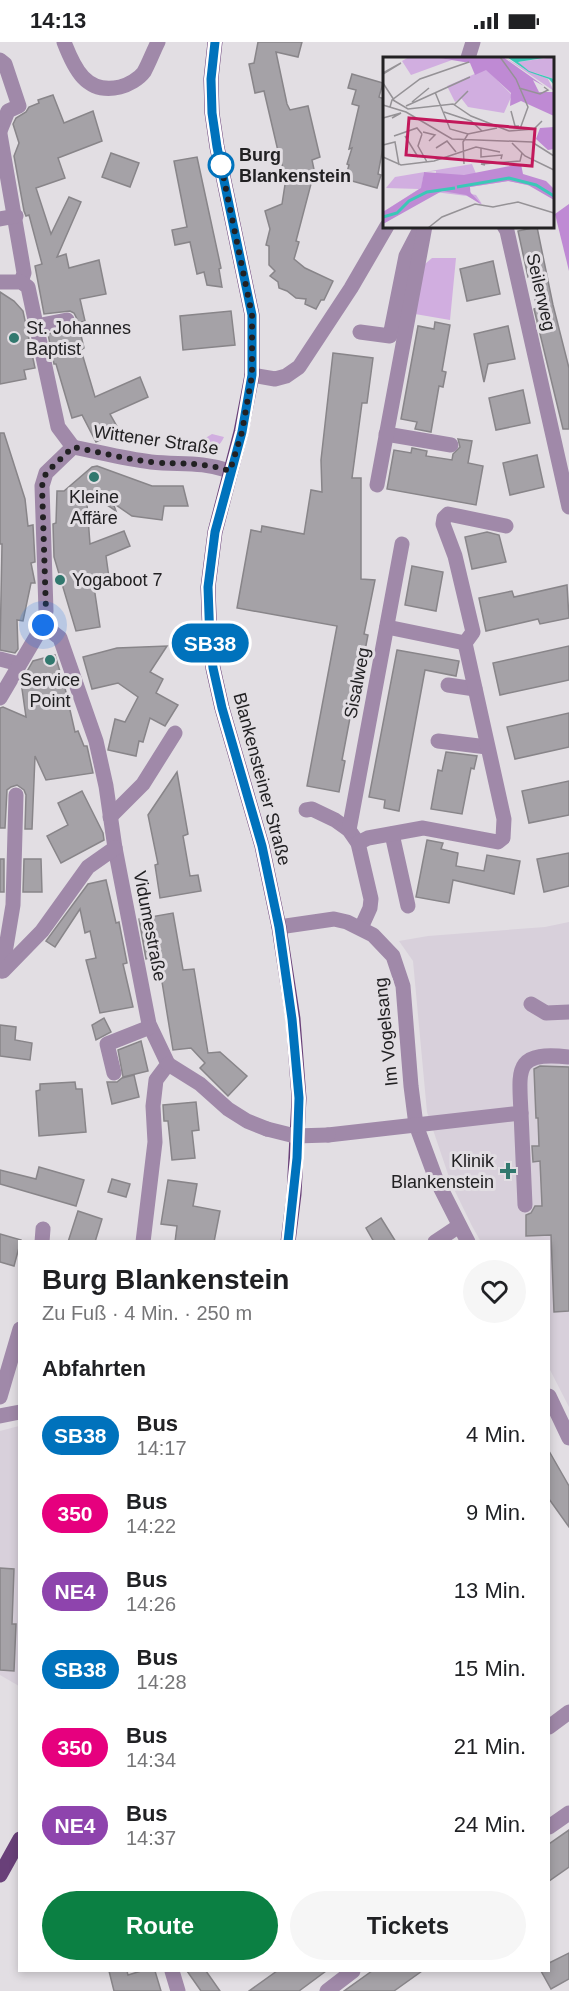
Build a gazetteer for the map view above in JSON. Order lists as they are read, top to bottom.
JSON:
{
  "streets": {
    "main road": ["Wittener Straße", "Blankensteiner Straße"],
    "street": [
      "Seilerweg",
      "Sisalweg",
      "Vidumestraße",
      "Im Vogelsang"
    ]
  },
  "crossings": [
    ["Wittener Straße", "Blankensteiner Straße"],
    ["Blankensteiner Straße", "Im Vogelsang"]
  ],
  "places": {
    "other": [
      "Burg Blankenstein",
      "St. Johannes Baptist",
      "Kleine Affäre",
      "Yogaboot 7",
      "Service Point"
    ],
    "health": ["Klinik Blankenstein"]
  },
  "lines": ["bus line SB38"],
  "page": {
    "status": "14:13",
    "on_map": "SB38",
    "heading": [
      ["Burg Blankenstein", "Zu Fuß · 4 Min. · 250 m"],
      "Abfahrten"
    ],
    "list": [
      {
        "mark": "SB38",
        "name": "Bus",
        "note": "14:17",
        "value": "4 Min."
      },
      {
        "mark": "350",
        "name": "Bus",
        "note": "14:22",
        "value": "9 Min."
      },
      {
        "mark": "NE4",
        "name": "Bus",
        "note": "14:26",
        "value": "13 Min."
      },
      {
        "mark": "SB38",
        "name": "Bus",
        "note": "14:28",
        "value": "15 Min."
      },
      {
        "mark": "350",
        "name": "Bus",
        "note": "14:34",
        "value": "21 Min."
      },
      {
        "mark": "NE4",
        "name": "Bus",
        "note": "14:37",
        "value": "24 Min."
      }
    ],
    "buttons": ["Route", "Tickets"]
  }
}
